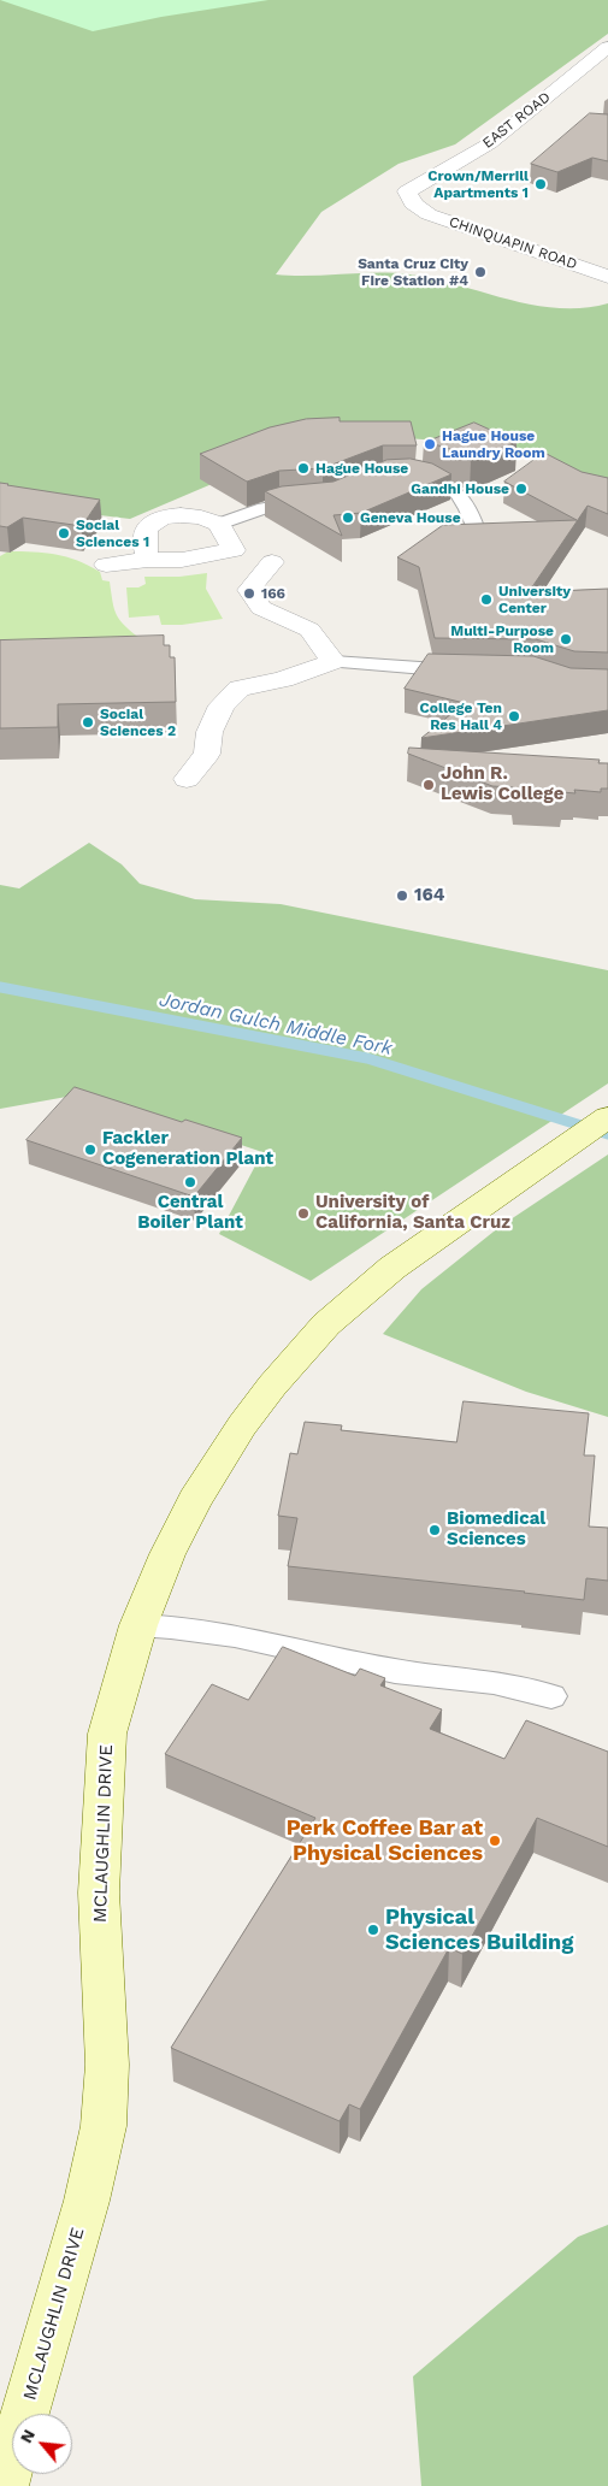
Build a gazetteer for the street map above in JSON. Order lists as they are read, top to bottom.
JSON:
{
  "streets": {
    "main road": ["MCLAUGHLIN DRIVE"],
    "street": ["EAST ROAD", "CHINQUAPIN ROAD"]
  },
  "crossings": [
    ["EAST ROAD", "CHINQUAPIN ROAD"]
  ],
  "water": ["Jordan Gulch Middle Fork"],
  "places": [
    "Crown/Merrill Apartments 1",
    "Santa Cruz City Fire Station #4",
    "Hague House Laundry Room",
    "Hague House",
    "Gandhi House",
    "Geneva House",
    "Social Sciences 1",
    "166",
    "University Center",
    "Multi-Purpose Room",
    "College Ten Res Hall 4",
    "Social Sciences 2",
    "John R. Lewis College",
    "164",
    "Fackler Cogeneration Plant",
    "Central Boiler Plant",
    "University of California, Santa Cruz",
    "Biomedical Sciences",
    "Perk Coffee Bar at Physical Sciences",
    "Physical Sciences Building"
  ],
  "north": "top left"
}
